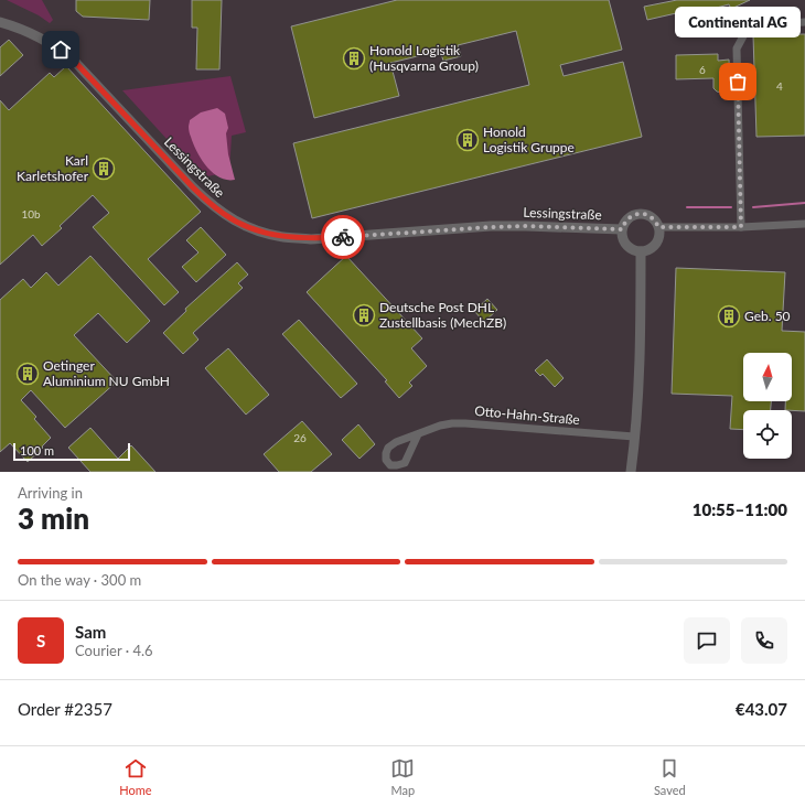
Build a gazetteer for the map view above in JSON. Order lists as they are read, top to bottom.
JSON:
{
  "streets": {
    "street": ["Lessingstraße", "Otto-Hahn-Straße"]
  },
  "places": {
    "building": [
      "Honold Logistik (Husqvarna Group)",
      "Honold Logistik Gruppe",
      "Karl Karletshofer",
      "Deutsche Post DHL Zustellbasis (MechZB)",
      "Geb. 50",
      "Oetinger Aluminium NU GmbH"
    ],
    "other": ["Continental AG"]
  },
  "house_numbers": [
    "6",
    "4",
    "10b",
    "26"
  ],
  "scale_bar": "100 m",
  "north": "top",
  "page": {
    "bubble": "Continental AG",
    "scale": "100 m",
    "heading": ["3 min", "Arriving in", "10:55–11:00"],
    "panel": [
      "Sam",
      "Courier · 4.6",
      "Order #2357",
      "€43.07"
    ],
    "bar": "On the way · 300 m",
    "round": "S",
    "tabs": ["Home", "Map", "Saved"]
  }
}
